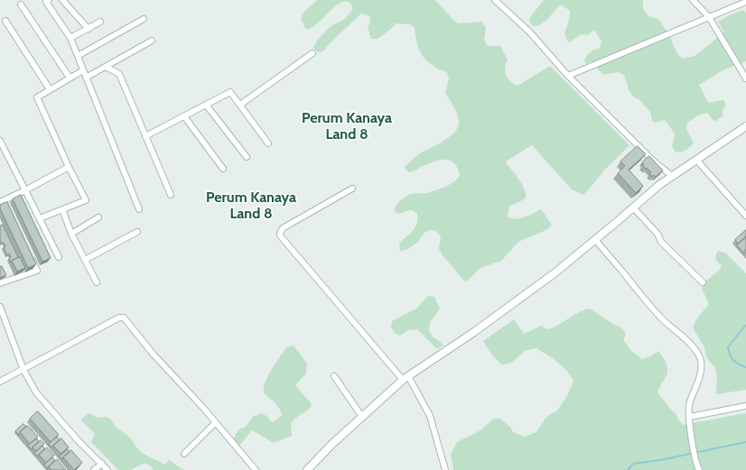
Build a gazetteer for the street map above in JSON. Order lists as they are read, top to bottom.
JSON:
{
  "districts": ["Perum Kanaya Land 8", "Perum Kanaya Land 8"]
}
